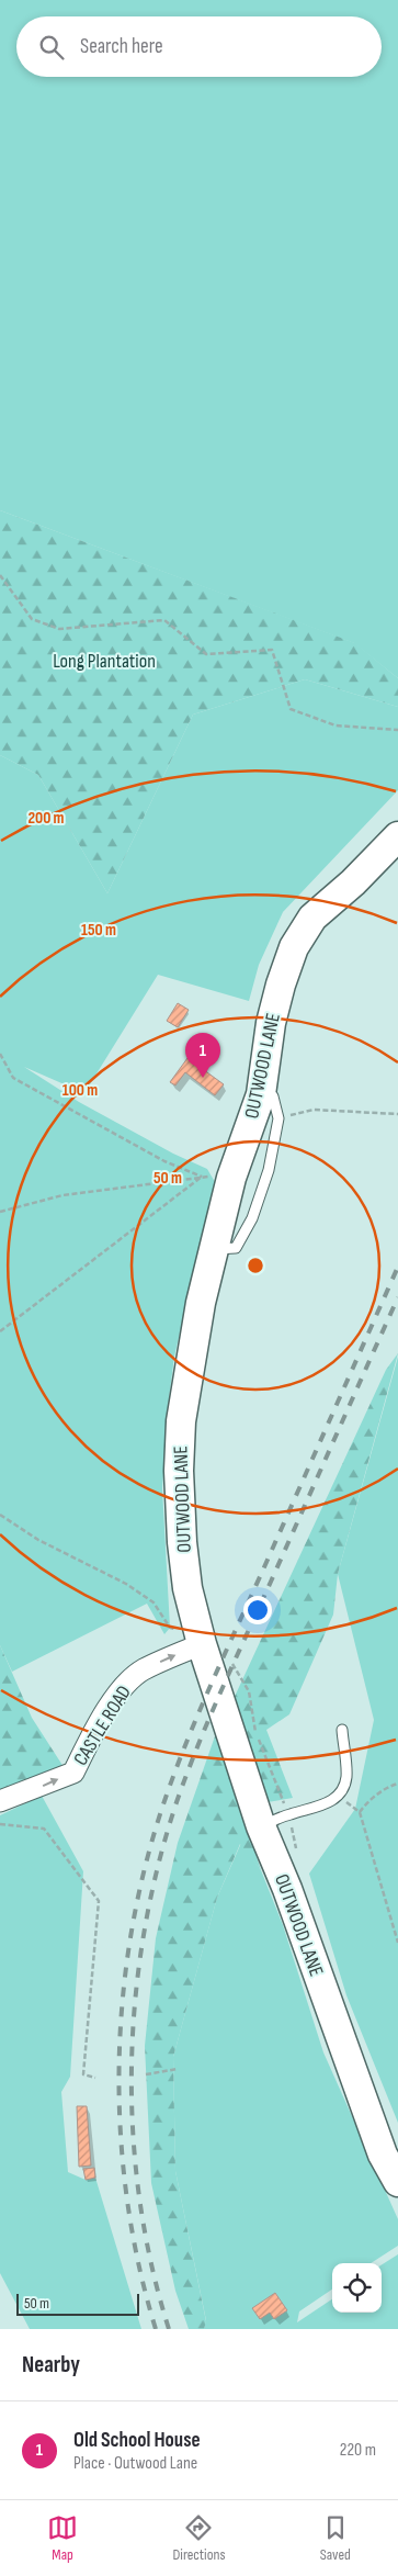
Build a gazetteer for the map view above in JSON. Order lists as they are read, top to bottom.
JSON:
{
  "streets": {
    "main road": ["OUTWOOD LANE"],
    "street": ["CASTLE ROAD"]
  },
  "crossings": [
    ["OUTWOOD LANE", "CASTLE ROAD"]
  ],
  "one_way": ["CASTLE ROAD"],
  "parks": ["Long Plantation"],
  "scale_bar": "50 m",
  "page": {
    "search": "Search here",
    "pins": "1",
    "scale": "50 m",
    "heading": "Nearby",
    "list": [
      {
        "mark": "1",
        "name": "Old School House",
        "note": "Place · Outwood Lane",
        "value": "220 m"
      }
    ],
    "nav": ["Map", "Directions", "Saved"]
  },
  "rings": [
    "200 m",
    "150 m",
    "100 m",
    "50 m"
  ]
}
